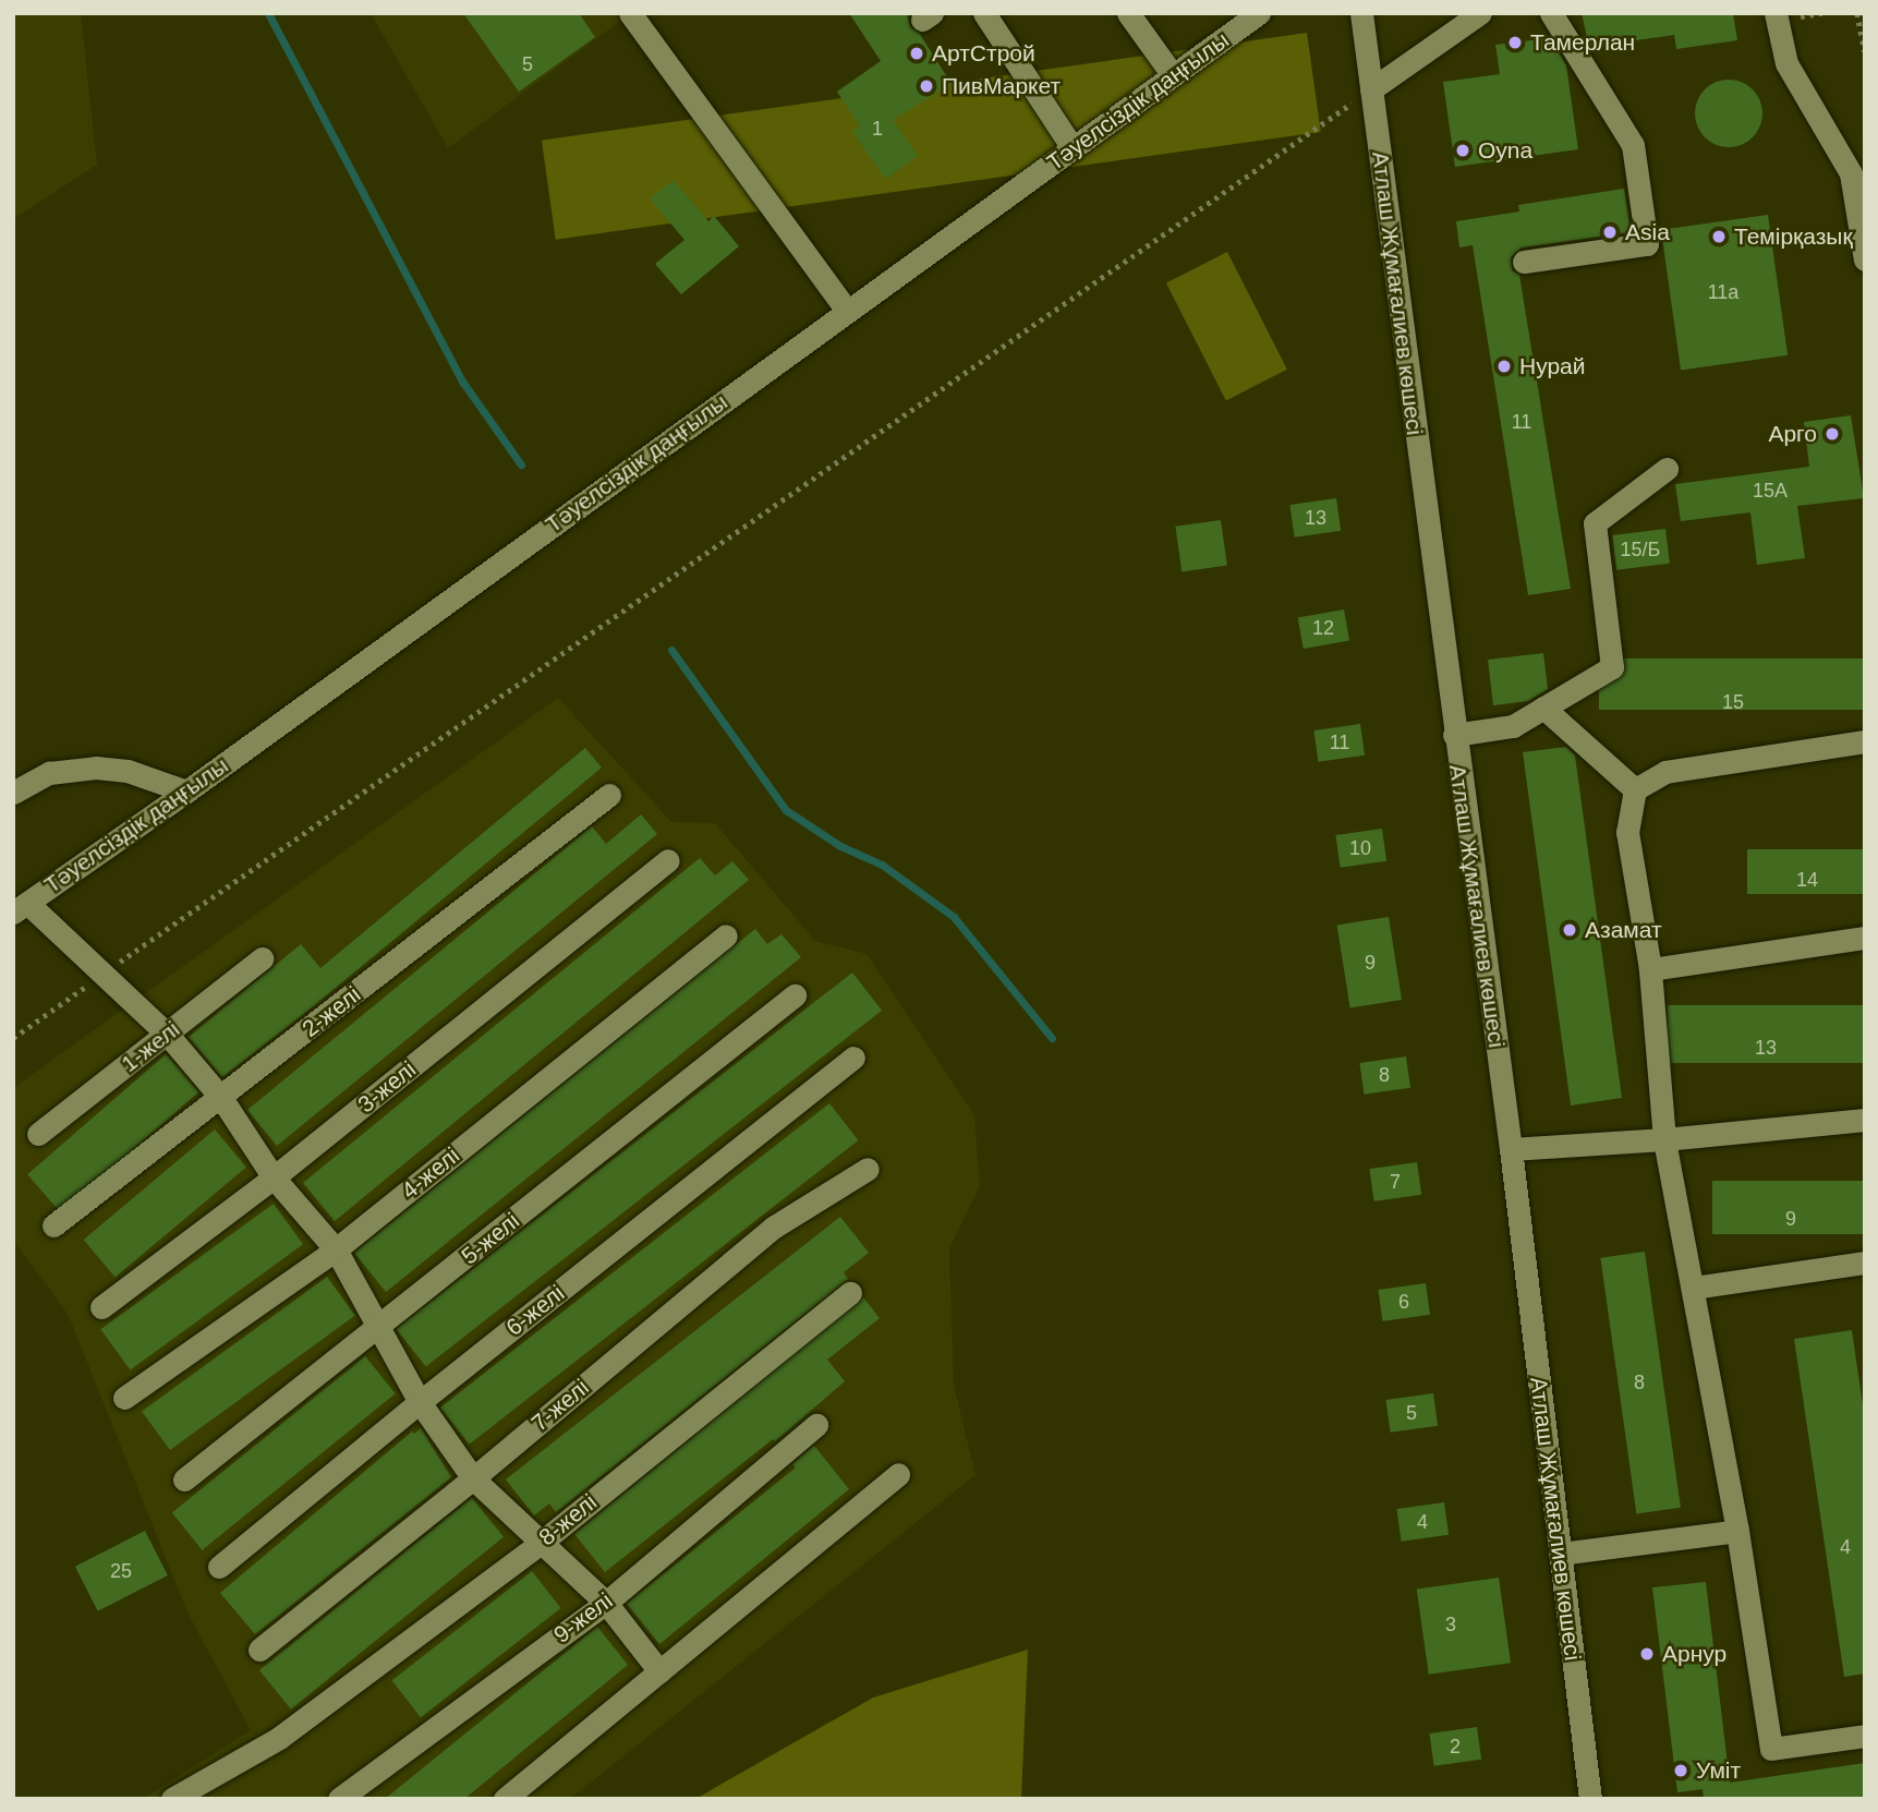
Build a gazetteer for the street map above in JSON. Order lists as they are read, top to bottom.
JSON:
{
  "streets": {
    "street": [
      "Тәуелсіздік даңғылы",
      "Атлаш Жұмағалиев көшесі",
      "2-желі",
      "1-желі",
      "3-желі",
      "4-желі",
      "5-желі",
      "6-желі",
      "7-желі",
      "8-желі",
      "9-желі"
    ]
  },
  "places": [
    "Тамерлан",
    "АртСтрой",
    "ПивМаркет",
    "Oyna",
    "Asia",
    "Темірқазық",
    "Нурай",
    "Арго",
    "Азамат",
    "Арнур",
    "Умiт"
  ],
  "house_numbers": [
    "5",
    "1",
    "11а",
    "11",
    "15А",
    "13",
    "15/Б",
    "12",
    "15",
    "11",
    "10",
    "14",
    "9",
    "13",
    "8",
    "7",
    "9",
    "6",
    "8",
    "5",
    "4",
    "4",
    "25",
    "3",
    "2"
  ]
}
